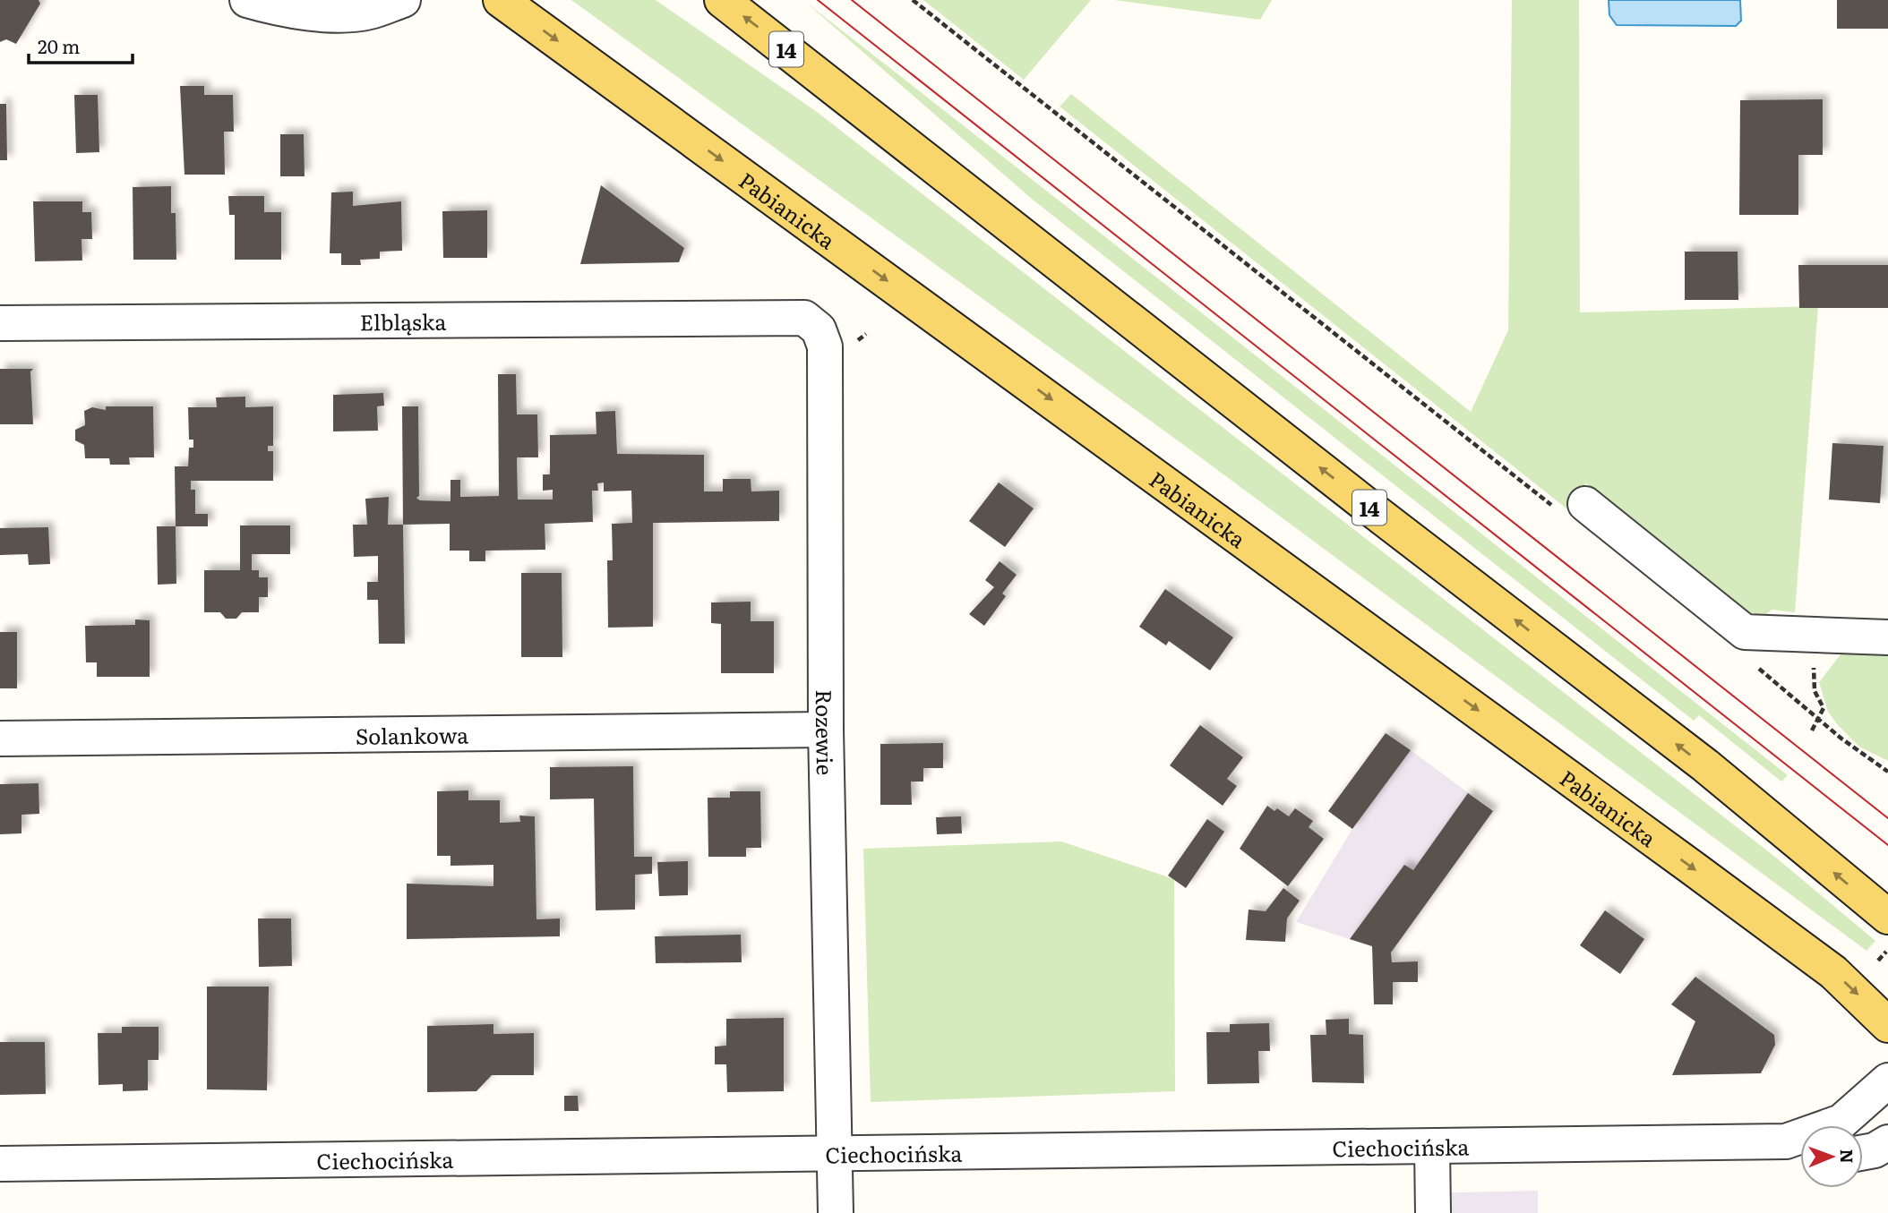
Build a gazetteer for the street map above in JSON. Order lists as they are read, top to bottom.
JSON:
{
  "streets": {
    "main road": ["14", "Pabianicka"],
    "street": [
      "Elbląska",
      "Rozewie",
      "Solankowa",
      "Ciechocińska"
    ]
  },
  "crossings": [
    ["Elbląska", "Rozewie"],
    ["Rozewie", "Solankowa"],
    ["Rozewie", "Ciechocińska"]
  ],
  "scale_bar": "20 m",
  "north": "right"
}
